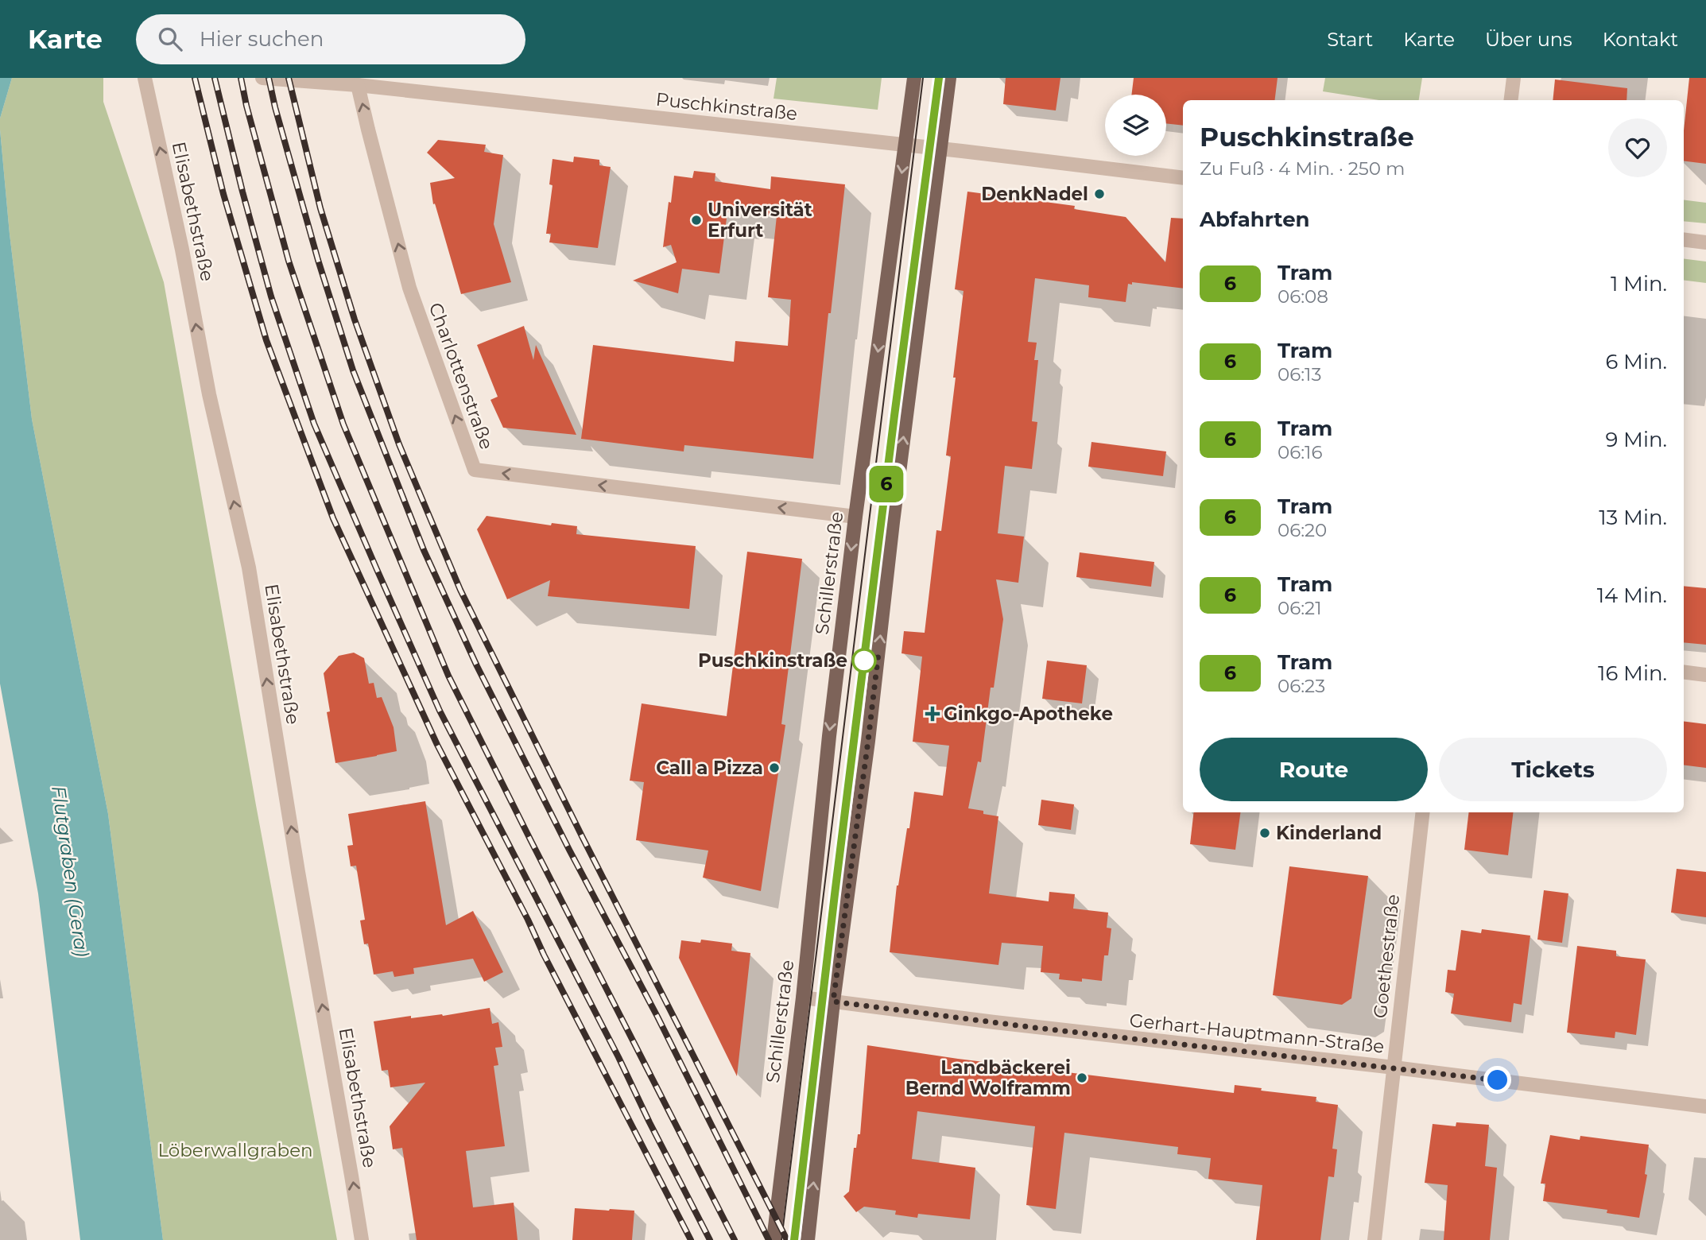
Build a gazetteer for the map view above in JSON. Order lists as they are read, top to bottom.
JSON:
{
  "streets": {
    "main road": ["Schillerstraße"],
    "street": [
      "Puschkinstraße",
      "Elisabethstraße",
      "Charlottenstraße",
      "Goethestraße",
      "Gerhart-Hauptmann-Straße"
    ]
  },
  "crossings": [
    ["Puschkinstraße", "Charlottenstraße"],
    ["Puschkinstraße", "Schillerstraße"],
    ["Charlottenstraße", "Schillerstraße"],
    ["Schillerstraße", "Gerhart-Hauptmann-Straße"],
    ["Goethestraße", "Gerhart-Hauptmann-Straße"]
  ],
  "one_way": ["Elisabethstraße", "Charlottenstraße"],
  "water": ["Flutgraben (Gera)"],
  "parks": ["Löberwallgraben"],
  "places": {
    "other": [
      "DenkNadel",
      "Universität Erfurt",
      "Puschkinstraße",
      "Call a Pizza",
      "Kinderland",
      "Landbäckerei Bernd Wolframm"
    ],
    "health": ["Ginkgo-Apotheke"]
  },
  "lines": ["tram line 6"],
  "page": {
    "header": "Karte",
    "search": "Hier suchen",
    "nav": [
      "Start",
      "Karte",
      "Über uns",
      "Kontakt"
    ],
    "on_map": "6",
    "heading": [
      ["Puschkinstraße", "Zu Fuß · 4 Min. · 250 m"],
      "Abfahrten"
    ],
    "list": [
      {
        "mark": "6",
        "name": "Tram",
        "note": "06:08",
        "value": "1 Min."
      },
      {
        "mark": "6",
        "name": "Tram",
        "note": "06:13",
        "value": "6 Min."
      },
      {
        "mark": "6",
        "name": "Tram",
        "note": "06:16",
        "value": "9 Min."
      },
      {
        "mark": "6",
        "name": "Tram",
        "note": "06:20",
        "value": "13 Min."
      },
      {
        "mark": "6",
        "name": "Tram",
        "note": "06:21",
        "value": "14 Min."
      },
      {
        "mark": "6",
        "name": "Tram",
        "note": "06:23",
        "value": "16 Min."
      }
    ],
    "buttons": ["Route", "Tickets"]
  }
}
